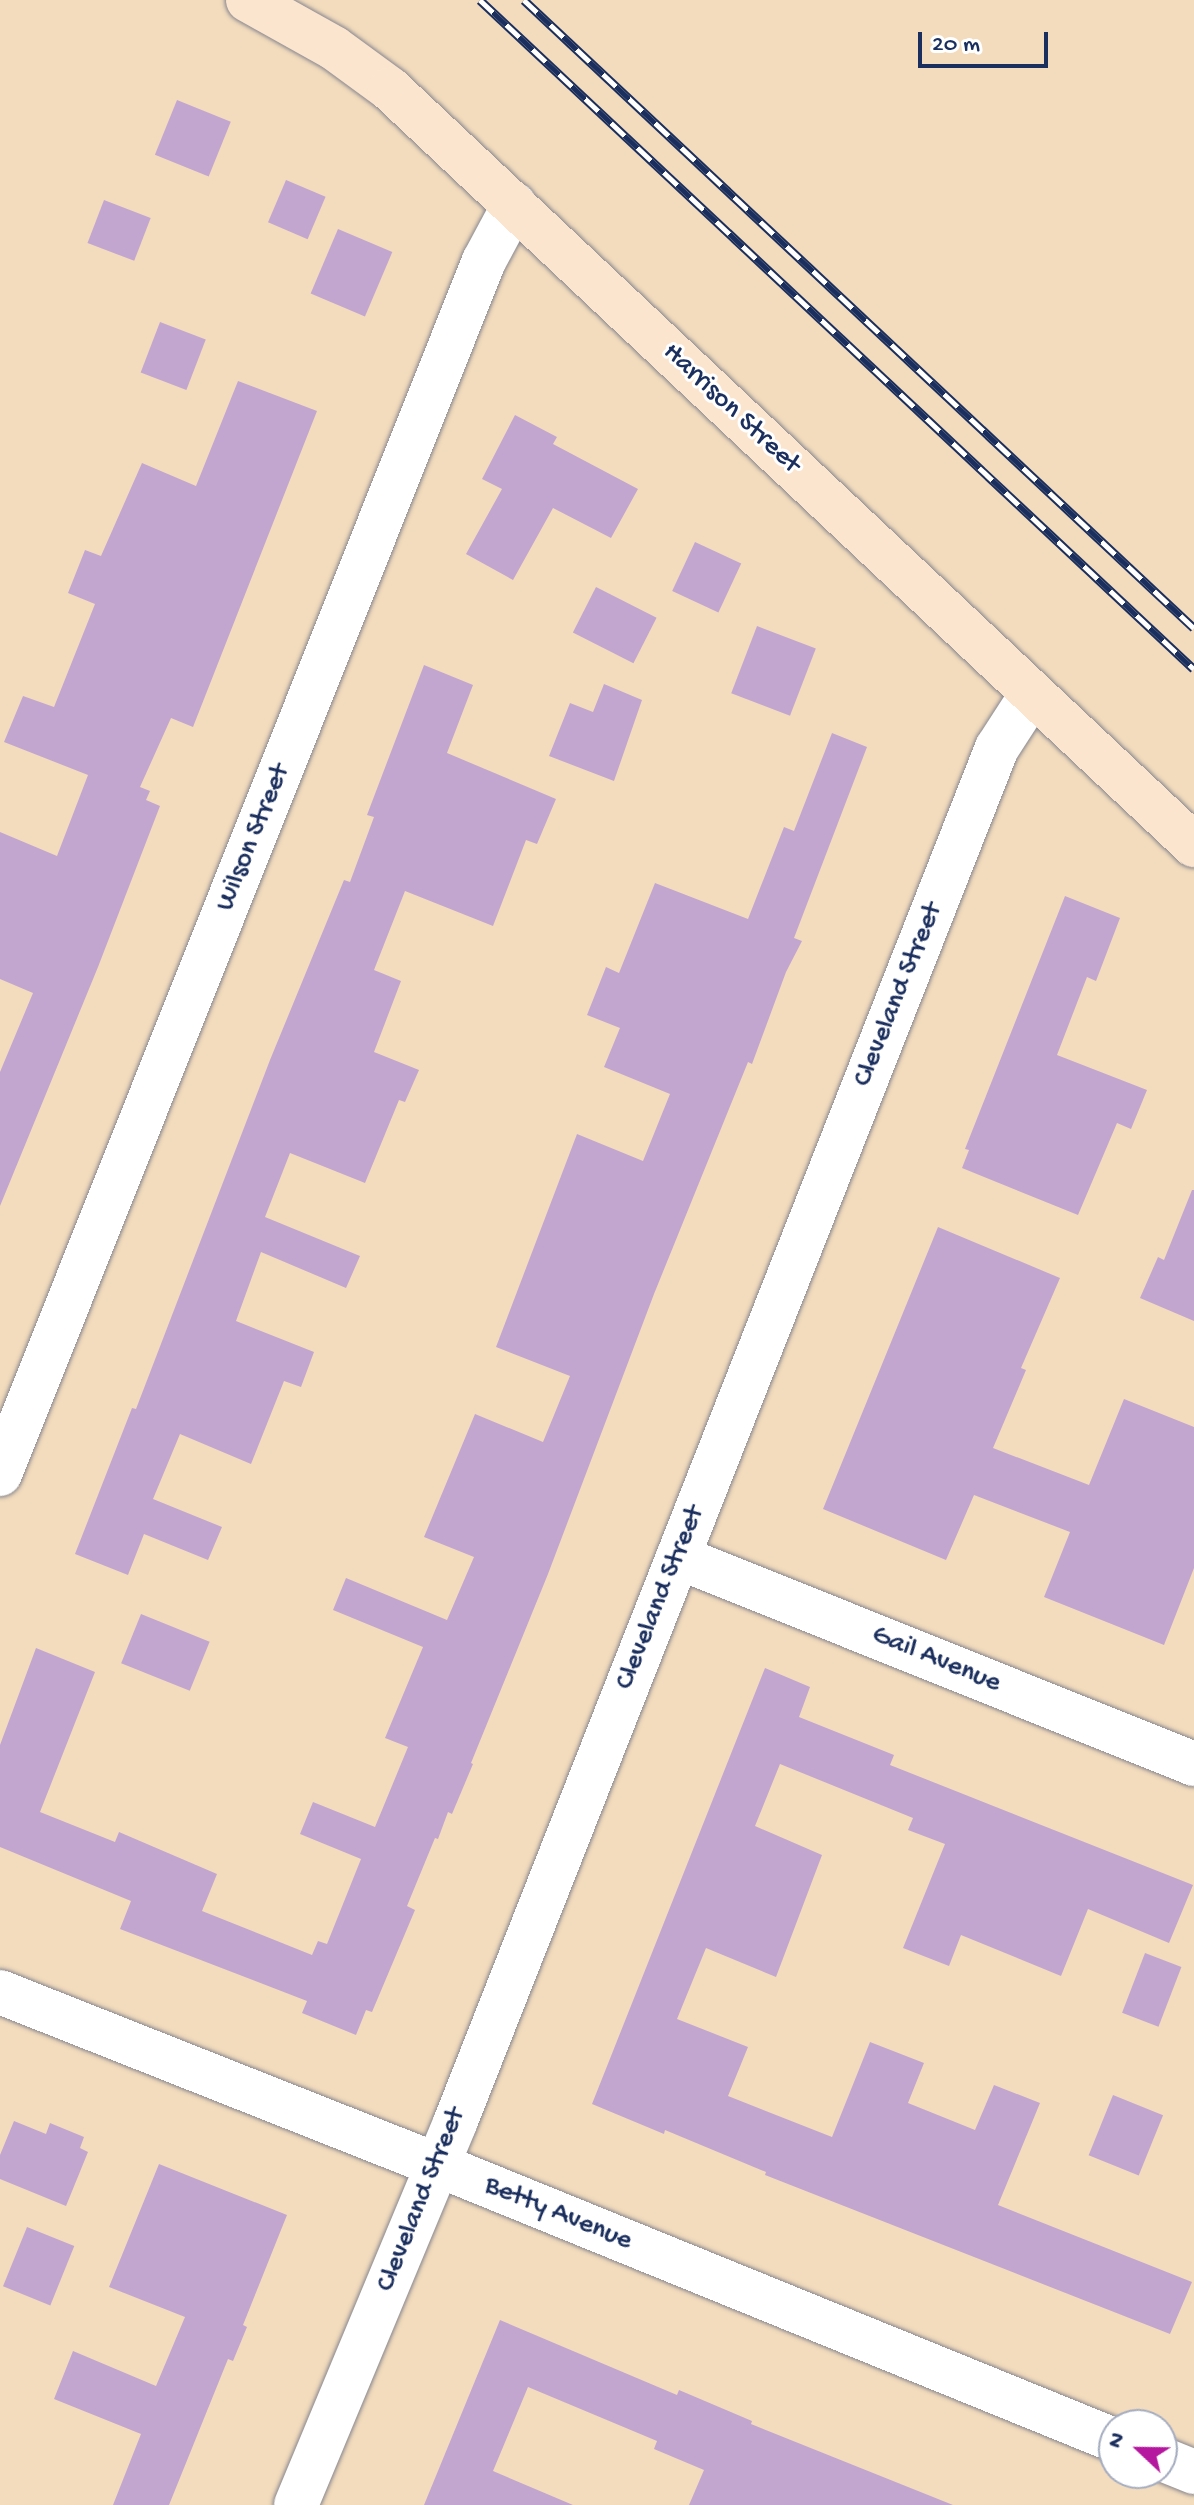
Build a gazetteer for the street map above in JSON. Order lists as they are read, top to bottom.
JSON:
{
  "streets": {
    "main road": ["Harrison Street"],
    "street": [
      "Wilson Street",
      "Cleveland Street",
      "Gail Avenue",
      "Betty Avenue"
    ]
  },
  "crossings": [
    ["Harrison Street", "Wilson Street"],
    ["Harrison Street", "Cleveland Street"],
    ["Cleveland Street", "Gail Avenue"],
    ["Cleveland Street", "Betty Avenue"]
  ],
  "scale_bar": "20 m",
  "north": "left"
}
